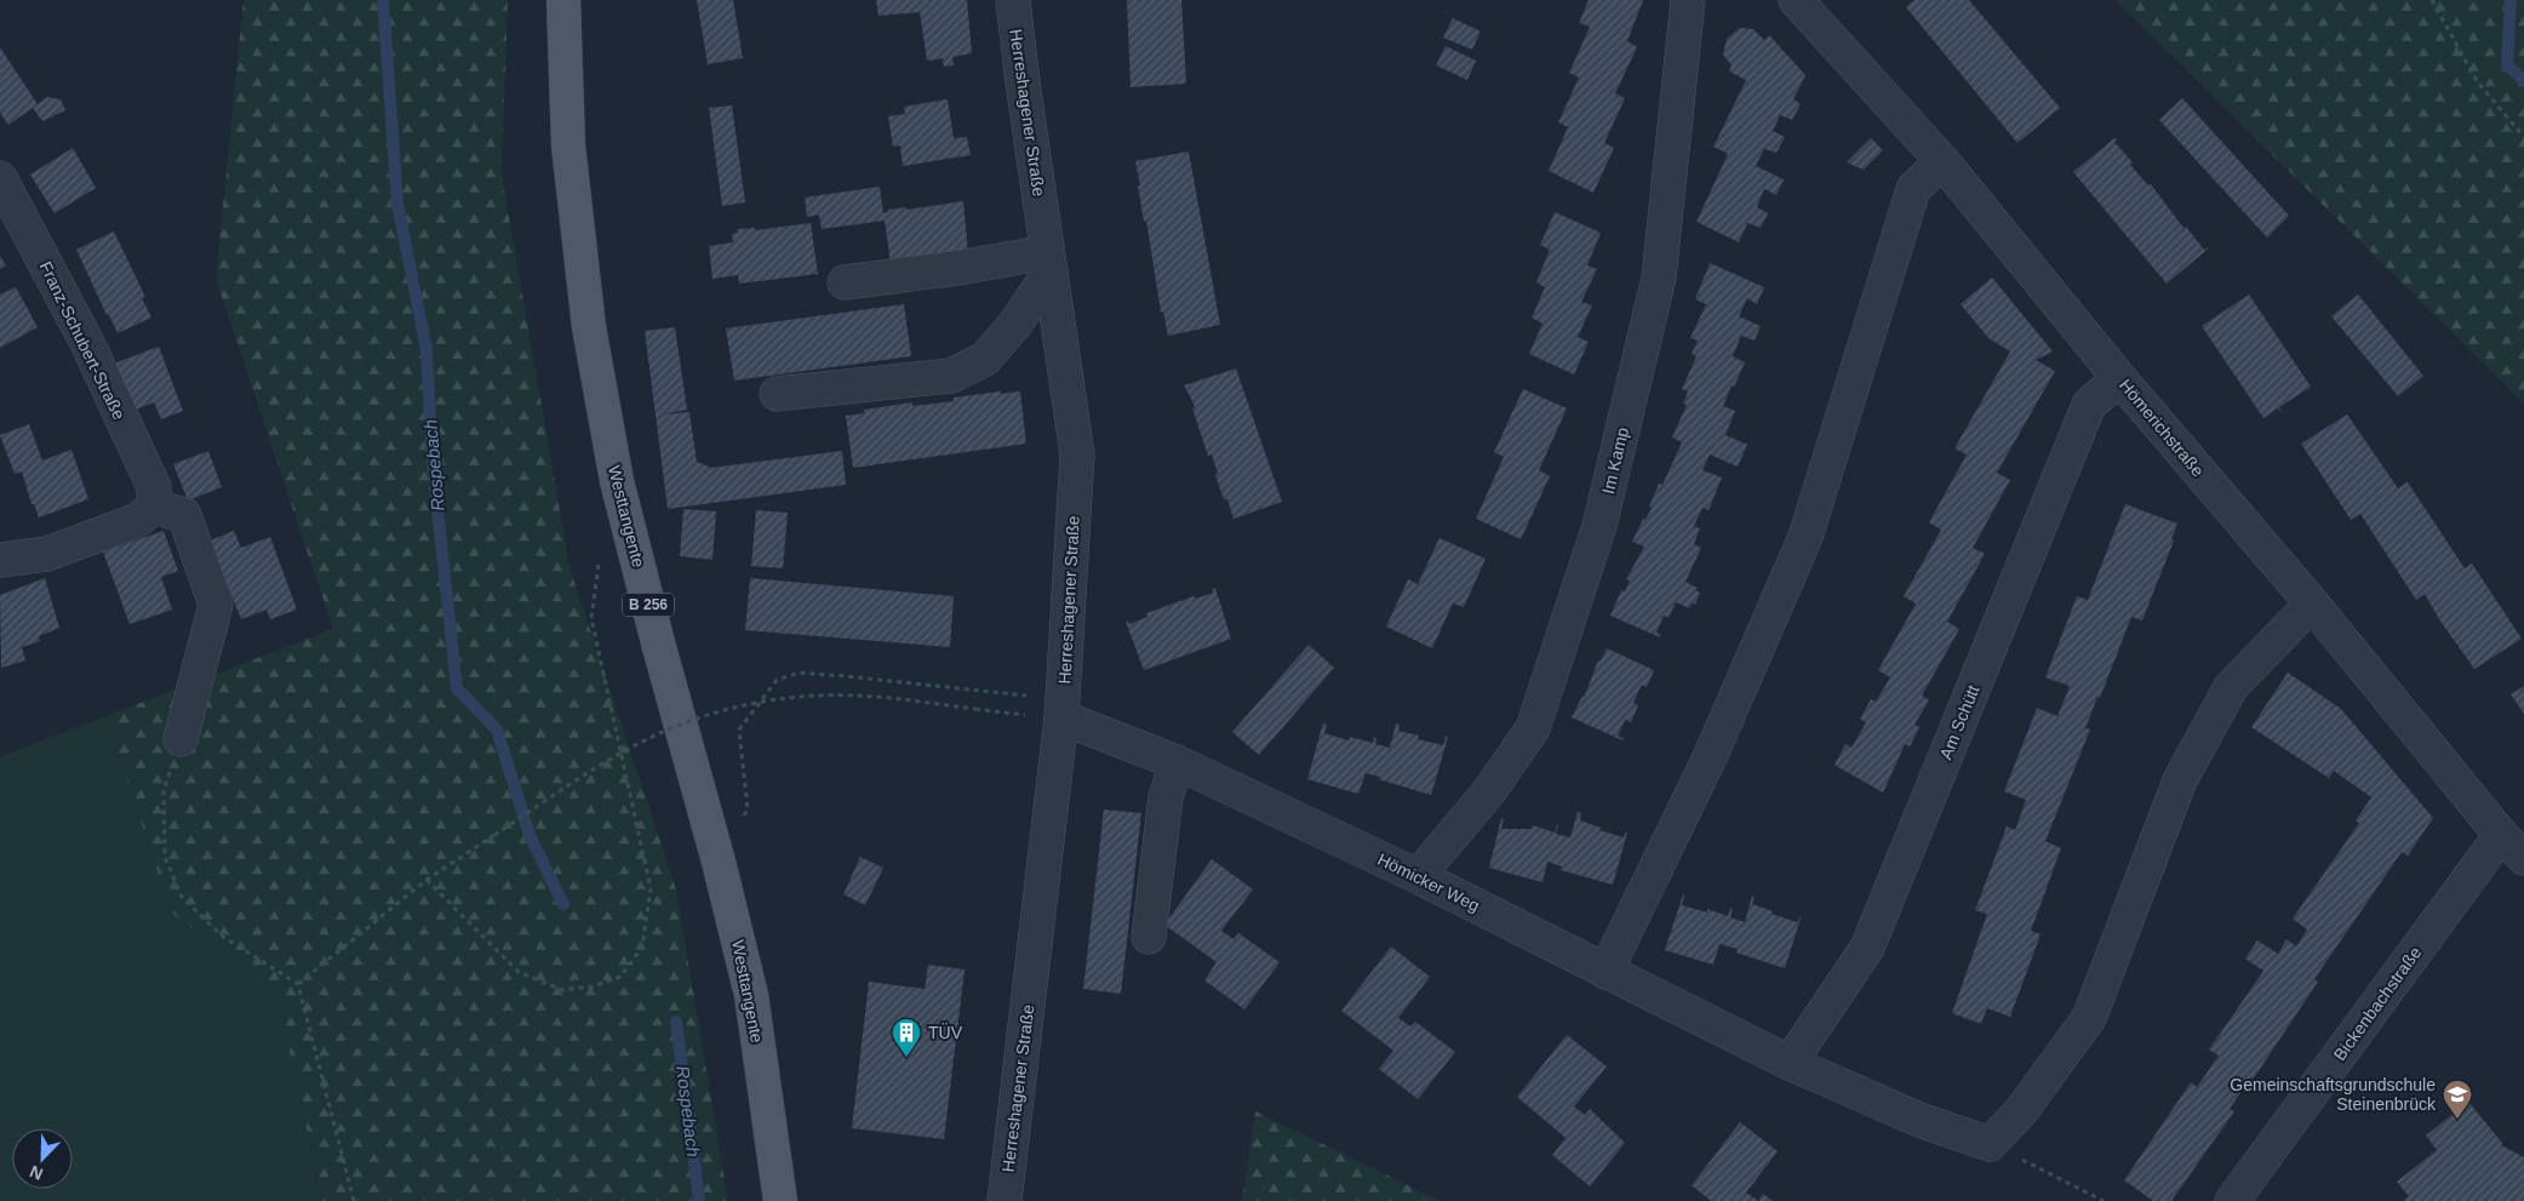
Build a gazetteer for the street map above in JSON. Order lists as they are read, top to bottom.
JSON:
{
  "streets": {
    "main road": ["Westtangente", "B 256"],
    "street": [
      "Herreshagener Straße",
      "Franz-Schubert-Straße",
      "Hömerichstraße",
      "Im Kamp",
      "Am Schütt",
      "Hömicker Weg",
      "Bickenbachstraße"
    ]
  },
  "crossings": [
    ["Herreshagener Straße", "Hömicker Weg"],
    ["Hömerichstraße", "Am Schütt"],
    ["Hömerichstraße", "Bickenbachstraße"],
    ["Im Kamp", "Hömicker Weg"],
    ["Am Schütt", "Hömicker Weg"]
  ],
  "water": ["Rospebach"],
  "places": {
    "building": ["TÜV"],
    "school or university": ["Gemeinschaftsgrundschule Steinenbrück"]
  },
  "north": "bottom left"
}
